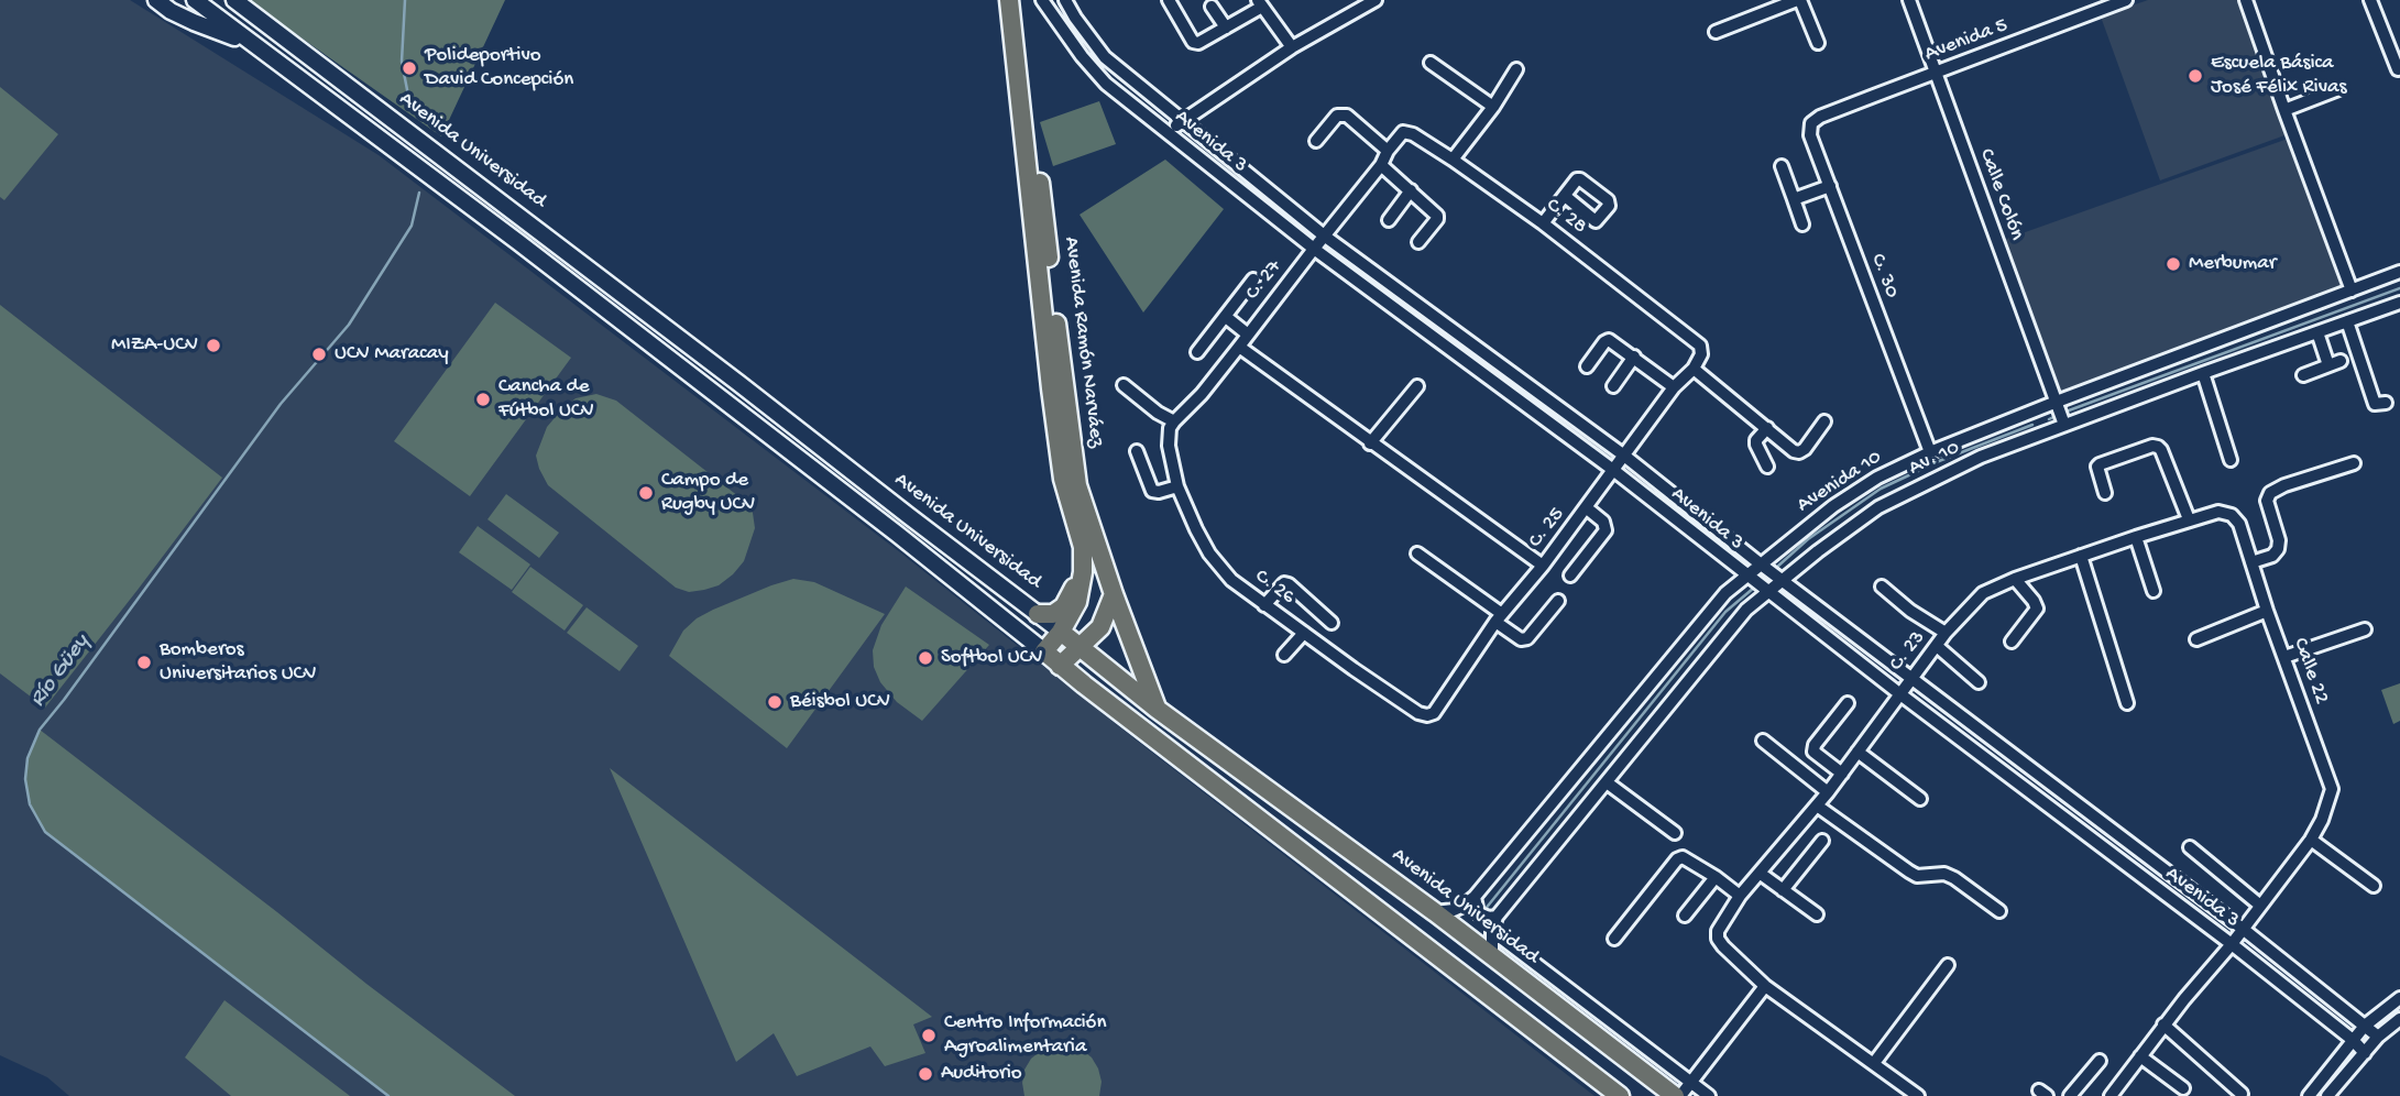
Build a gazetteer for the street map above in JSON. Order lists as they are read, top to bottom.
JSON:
{
  "streets": {
    "main road": ["Avenida Universidad", "Avenida Ramón Narváez"],
    "street": [
      "Avenida 5",
      "Avenida 3",
      "Calle Colón",
      "C. 28",
      "C. 30",
      "C. 27",
      "Av. 10",
      "Avenida 10",
      "C. 25",
      "C. 26",
      "C. 23",
      "Calle 22"
    ]
  },
  "crossings": [
    ["Avenida 5", "Calle Colón"],
    ["Avenida 5", "C. 30"],
    ["Avenida 3", "C. 27"],
    ["Avenida 3", "Av. 10"],
    ["Avenida 3", "Avenida 10"],
    ["Avenida 3", "C. 25"],
    ["Avenida 3", "C. 23"],
    ["Avenida 3", "Calle 22"],
    ["Avenida Universidad", "Avenida Ramón Narváez"],
    ["Avenida Universidad", "Av. 10"],
    ["Avenida Universidad", "Avenida 10"],
    ["Calle Colón", "Av. 10"],
    ["Calle Colón", "Avenida 10"],
    ["C. 28", "C. 27"],
    ["C. 28", "C. 25"],
    ["C. 30", "Avenida 10"],
    ["C. 27", "C. 26"],
    ["C. 25", "C. 26"],
    ["C. 23", "Calle 22"]
  ],
  "water": ["Río Güey"],
  "places": [
    "Polideportivo David Concepción",
    "Escuela Básica José Félix Rivas",
    "Merbumar",
    "MIZA-UCV",
    "UCV Maracay",
    "Cancha de Fútbol UCV",
    "Campo de Rugby UCV",
    "Softbol UCV",
    "Bomberos Universitarios UCV",
    "Béisbol UCV",
    "Centro Información Agroalimentaria",
    "Auditorio"
  ]
}
